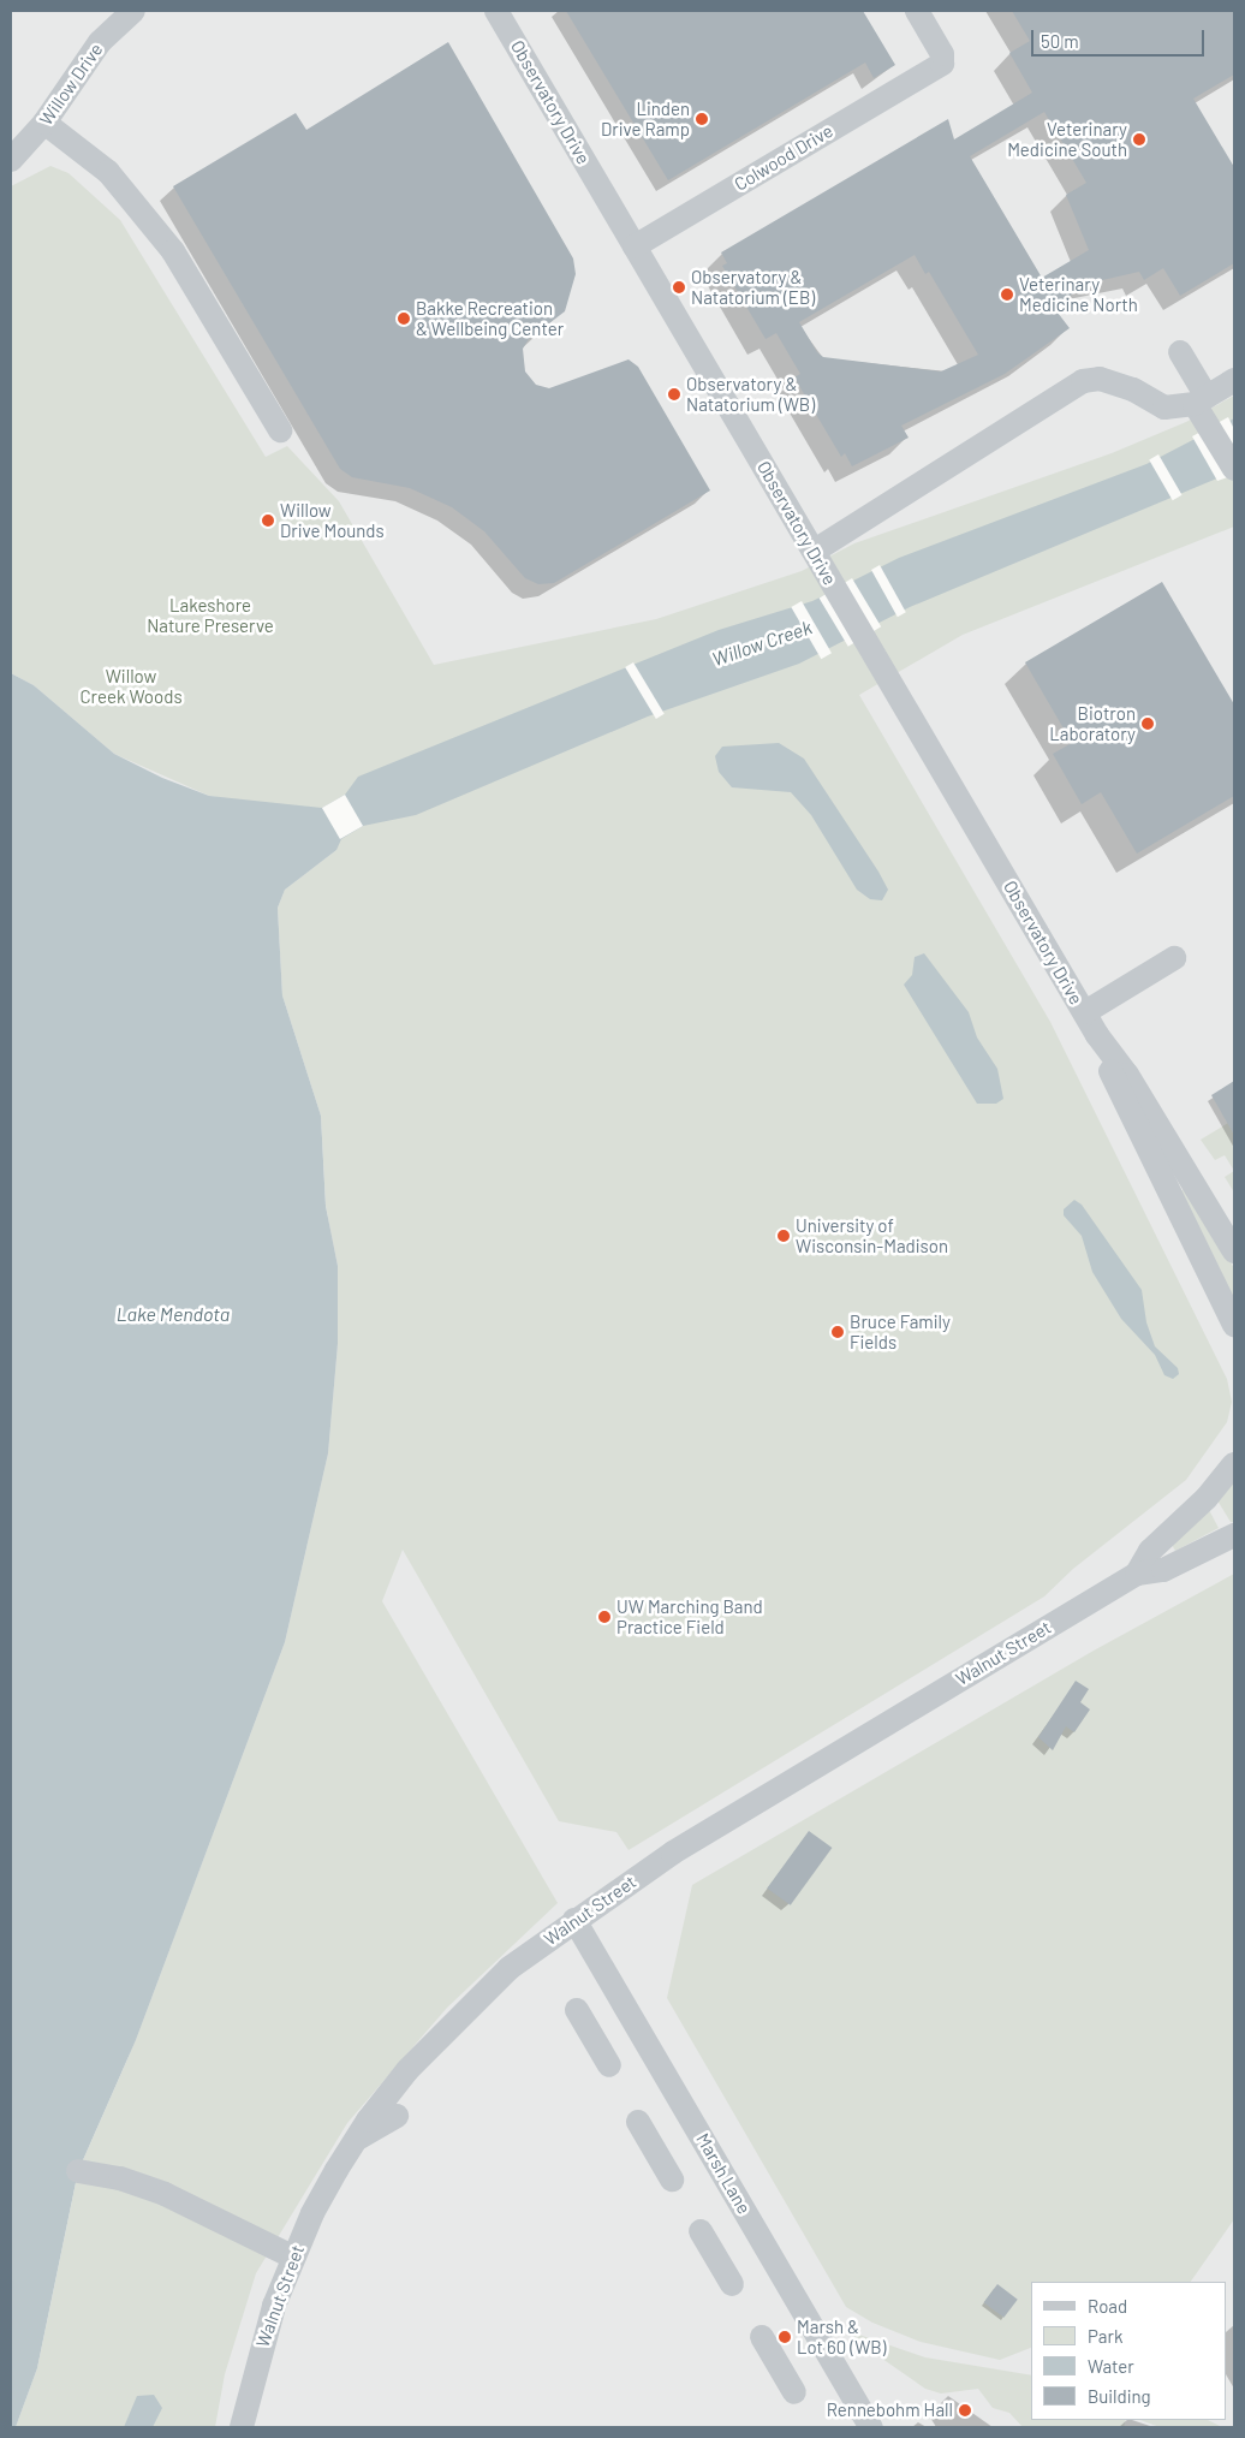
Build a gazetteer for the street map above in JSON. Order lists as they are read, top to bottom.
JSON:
{
  "streets": {
    "street": [
      "Willow Drive",
      "Observatory Drive",
      "Colwood Drive",
      "Walnut Street",
      "Marsh Lane"
    ]
  },
  "crossings": [
    ["Observatory Drive", "Colwood Drive"],
    ["Walnut Street", "Marsh Lane"]
  ],
  "water": ["Willow Creek", "Lake Mendota"],
  "parks": ["Lakeshore Nature Preserve", "Willow Creek Woods"],
  "places": [
    "Linden Drive Ramp",
    "Veterinary Medicine South",
    "Observatory & Natatorium (EB)",
    "Veterinary Medicine North",
    "Bakke Recreation & Wellbeing Center",
    "Observatory & Natatorium (WB)",
    "Willow Drive Mounds",
    "Biotron Laboratory",
    "University of Wisconsin-Madison",
    "Bruce Family Fields",
    "UW Marching Band Practice Field",
    "Marsh & Lot 60 (WB)",
    "Rennebohm Hall"
  ],
  "legend": [
    "Road",
    "Park",
    "Water",
    "Building"
  ],
  "scale_bar": "50 m"
}
